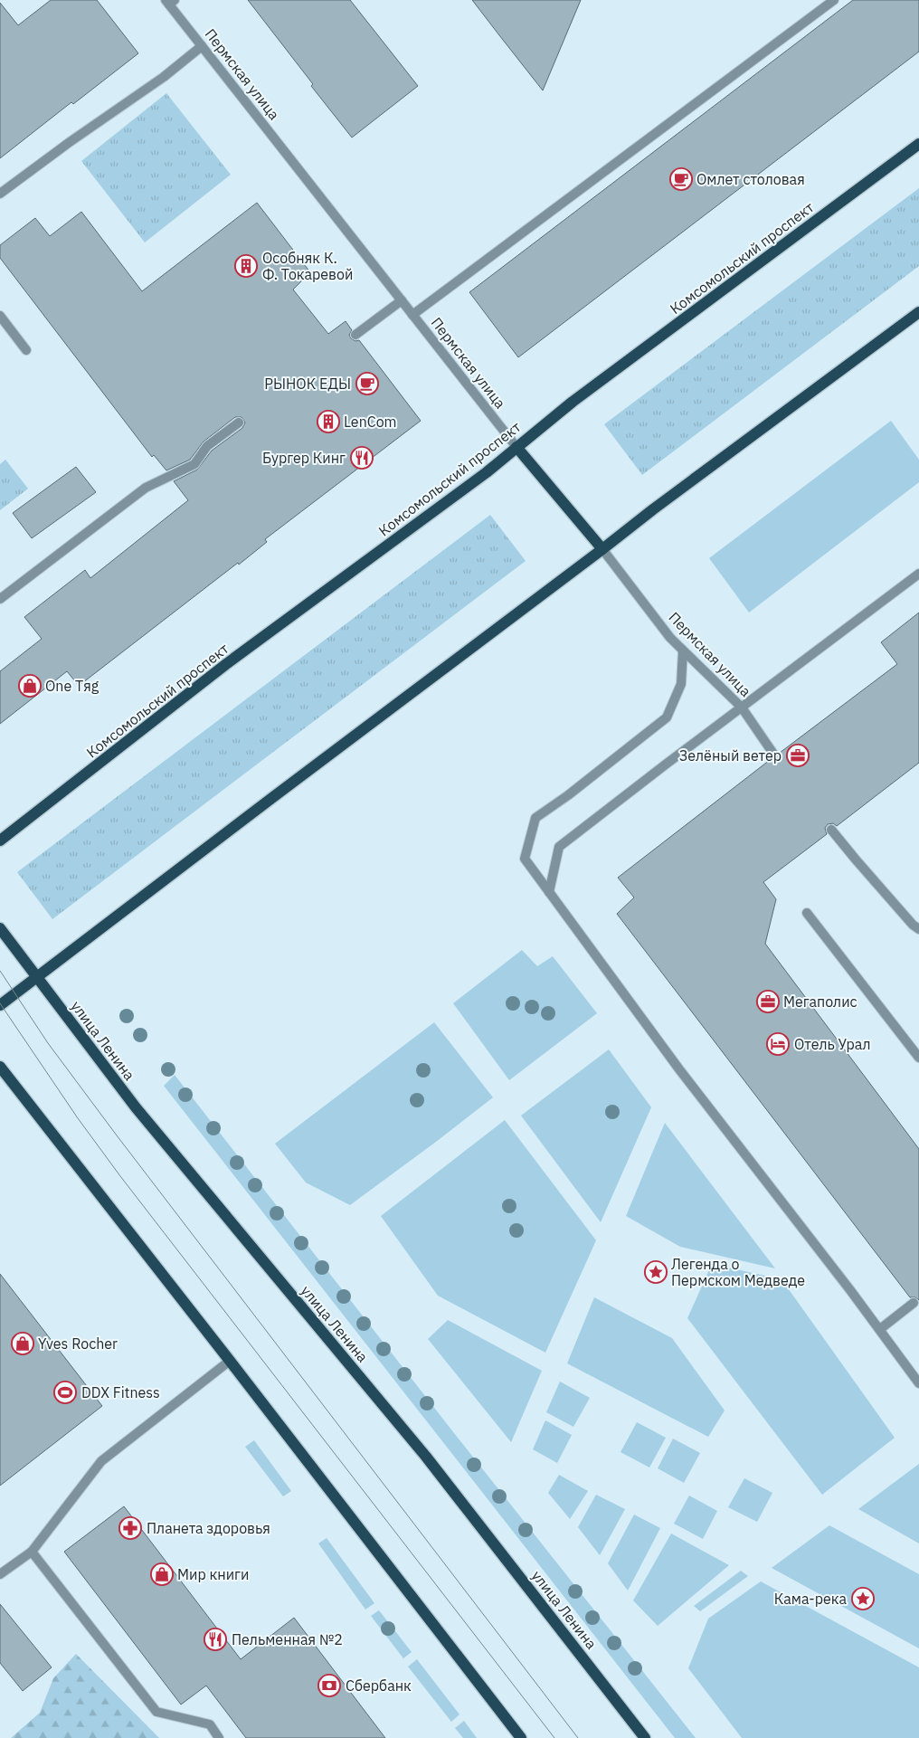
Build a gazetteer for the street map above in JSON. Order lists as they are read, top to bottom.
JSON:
{
  "streets": {
    "main road": ["Пермская улица", "Комсомольский проспект", "улица Ленина"]
  },
  "crossings": [
    ["Пермская улица", "Комсомольский проспект"]
  ],
  "places": {
    "cafe": ["Омлет столовая", "РЫНОК ЕДЫ"],
    "building": ["Особняк К. Ф. Токаревой", "LenCom"],
    "restaurant": ["Бургер Кинг", "Пельменная №2"],
    "shop": ["One Tяg", "Yves Rocher", "Мир книги"],
    "office": ["Зелёный ветер", "Мегаполис"],
    "hotel": ["Отель Урал"],
    "place": ["Легенда о Пермском Медведе", "Кама-река"],
    "sports": ["DDX Fitness"],
    "pharmacy": ["Планета здоровья"],
    "bank": ["Сбербанк"]
  }
}
